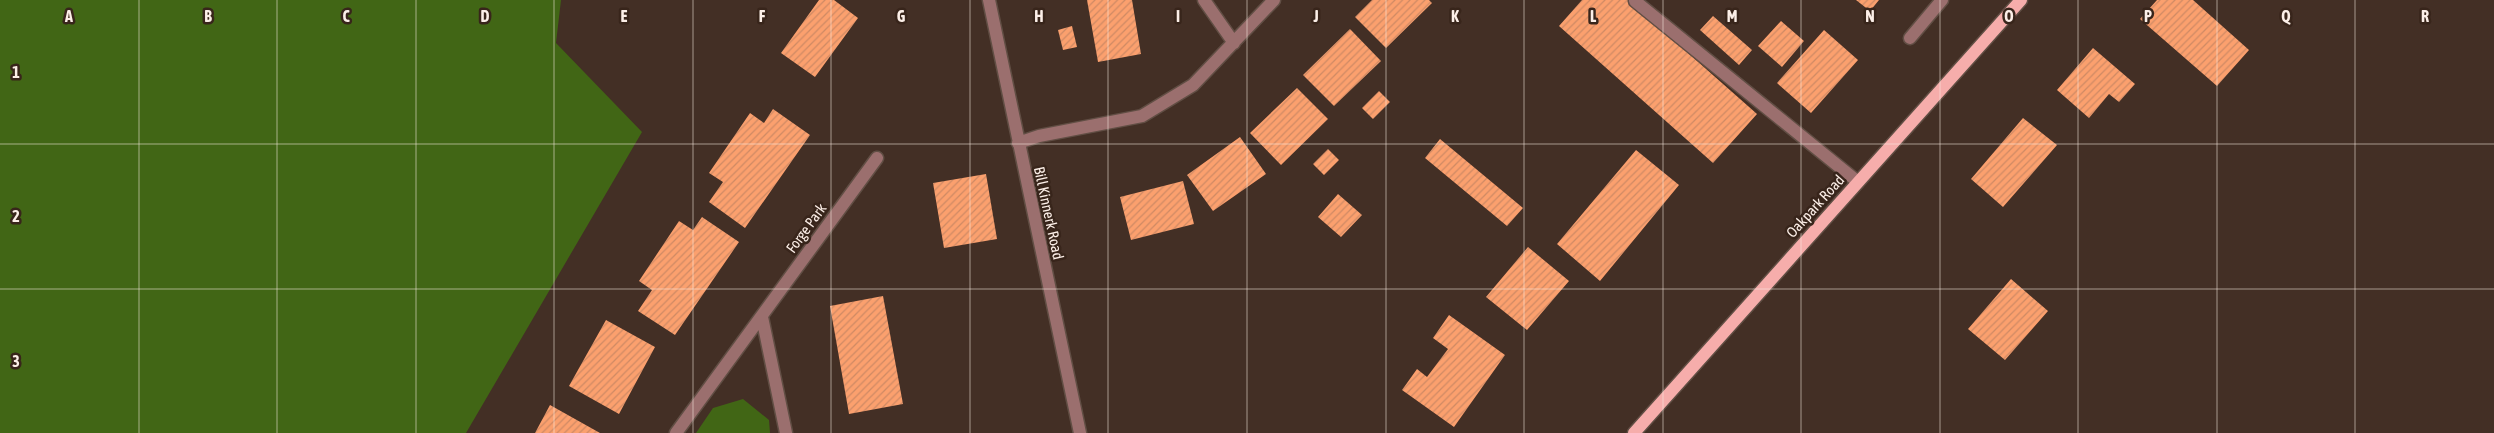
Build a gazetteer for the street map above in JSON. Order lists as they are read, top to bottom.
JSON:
{
  "streets": {
    "main road": ["Oakpark Road"],
    "street": ["Bill Kinnerk Road", "Forge Park"]
  },
  "grid": {
    "columns": [
      "A",
      "B",
      "C",
      "D",
      "E",
      "F",
      "G",
      "H",
      "I",
      "J",
      "K",
      "L",
      "M",
      "N",
      "O",
      "P",
      "Q",
      "R"
    ],
    "rows": ["1", "2", "3"]
  }
}
